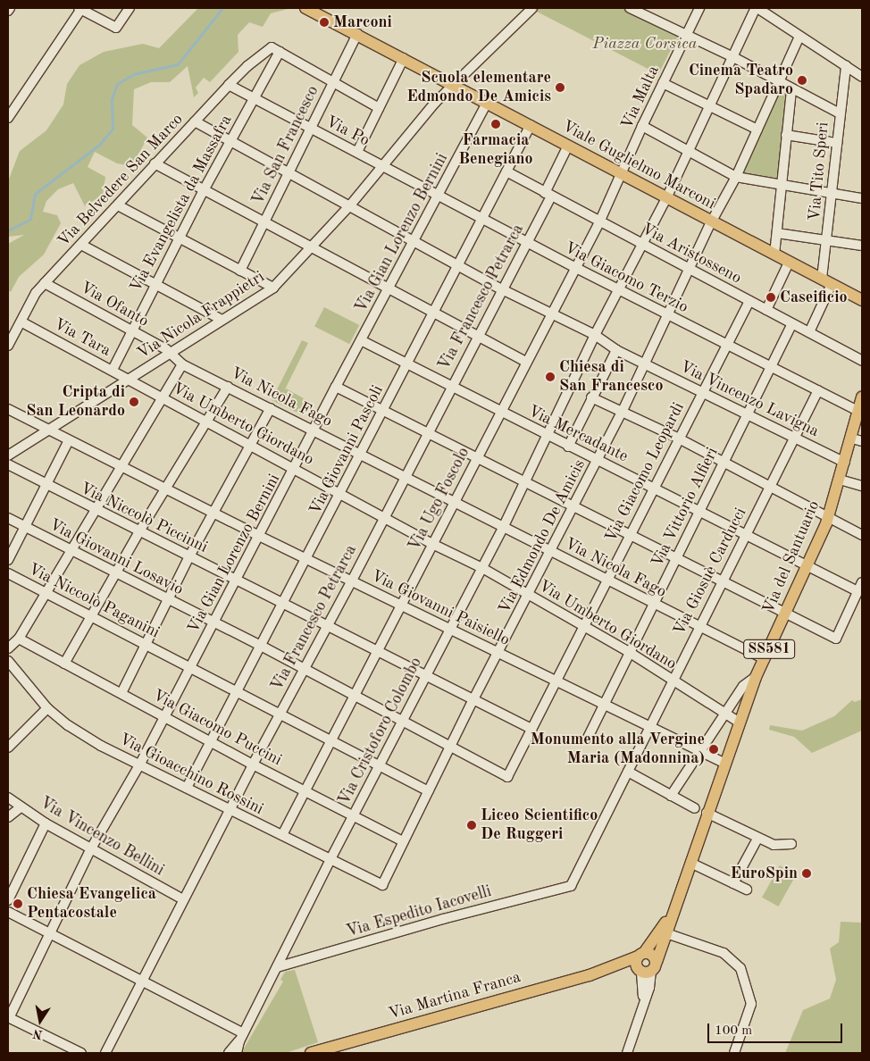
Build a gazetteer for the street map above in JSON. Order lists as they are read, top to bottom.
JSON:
{
  "streets": {
    "main road": [
      "Viale Guglielmo Marconi",
      "Via del Santuario",
      "SS581",
      "Via Martina Franca"
    ],
    "street": [
      "Via Malta",
      "Via Po",
      "Via San Francesco",
      "Via Tito Speri",
      "Via Belvedere San Marco",
      "Via Evangelista da Massafra",
      "Via Gian Lorenzo Bernini",
      "Via Aristosseno",
      "Via Giacomo Terzio",
      "Via Francesco Petrarca",
      "Via Ofanto",
      "Via Nicola Frappietri",
      "Via Tara",
      "Via Nicola Fago",
      "Via Vincenzo Lavigna",
      "Via Umberto Giordano",
      "Via Mercadante",
      "Via Giovanni Pascoli",
      "Via Giacomo Leopardi",
      "Via Ugo Foscolo",
      "Via Vittorio Alfieri",
      "Via Niccolò Piccinni",
      "Via Edmondo De Amicis",
      "Via Giovanni Losavio",
      "Via Giosuè Carducci",
      "Via Niccolò Paganini",
      "Via Giovanni Paisiello",
      "Via Giacomo Puccini",
      "Via Cristoforo Colombo",
      "Via Gioacchino Rossini",
      "Via Vincenzo Bellini",
      "Via Espedito Iacovelli"
    ]
  },
  "crossings": [
    ["Via Malta", "Viale Guglielmo Marconi"],
    ["Via Malta", "Via Ugo Foscolo"],
    ["Via Po", "Via San Francesco"],
    ["Via Po", "Via Belvedere San Marco"],
    ["Via Po", "Via Evangelista da Massafra"],
    ["Via Po", "Via Giacomo Terzio"],
    ["Via Po", "Via Nicola Frappietri"],
    ["Via San Francesco", "Viale Guglielmo Marconi"],
    ["Via San Francesco", "Via Vincenzo Lavigna"],
    ["Viale Guglielmo Marconi", "Via Tito Speri"],
    ["Viale Guglielmo Marconi", "Via Gian Lorenzo Bernini"],
    ["Viale Guglielmo Marconi", "Via Francesco Petrarca"],
    ["Viale Guglielmo Marconi", "Via Nicola Frappietri"],
    ["Viale Guglielmo Marconi", "Via Giovanni Pascoli"],
    ["Viale Guglielmo Marconi", "Via Ugo Foscolo"],
    ["Viale Guglielmo Marconi", "Via Edmondo De Amicis"],
    ["Viale Guglielmo Marconi", "Via Cristoforo Colombo"],
    ["Via Tito Speri", "Via Aristosseno"],
    ["Via Belvedere San Marco", "Via Evangelista da Massafra"],
    ["Via Belvedere San Marco", "Via Ofanto"],
    ["Via Belvedere San Marco", "Via Tara"],
    ["Via Belvedere San Marco", "Via Vincenzo Lavigna"],
    ["Via Evangelista da Massafra", "Via Ofanto"],
    ["Via Evangelista da Massafra", "Via Tara"],
    ["Via Evangelista da Massafra", "Via Vincenzo Lavigna"],
    ["Via Gian Lorenzo Bernini", "Via Giacomo Terzio"],
    ["Via Gian Lorenzo Bernini", "Via Nicola Fago"],
    ["Via Gian Lorenzo Bernini", "Via Vincenzo Lavigna"],
    ["Via Gian Lorenzo Bernini", "Via Umberto Giordano"],
    ["Via Gian Lorenzo Bernini", "Via Mercadante"],
    ["Via Gian Lorenzo Bernini", "Via Niccolò Piccinni"],
    ["Via Gian Lorenzo Bernini", "Via Giovanni Losavio"],
    ["Via Gian Lorenzo Bernini", "Via Niccolò Paganini"],
    ["Via Gian Lorenzo Bernini", "Via Giovanni Paisiello"],
    ["Via Gian Lorenzo Bernini", "Via Giacomo Puccini"],
    ["Via Gian Lorenzo Bernini", "Via Gioacchino Rossini"],
    ["Via Gian Lorenzo Bernini", "Via Vincenzo Bellini"],
    ["Via Aristosseno", "Via Francesco Petrarca"],
    ["Via Aristosseno", "Via Giovanni Pascoli"],
    ["Via Aristosseno", "Via Giacomo Leopardi"],
    ["Via Aristosseno", "Via Ugo Foscolo"],
    ["Via Aristosseno", "Via Vittorio Alfieri"],
    ["Via Aristosseno", "Via Edmondo De Amicis"],
    ["Via Aristosseno", "Via Cristoforo Colombo"],
    ["Via Giacomo Terzio", "Via Francesco Petrarca"],
    ["Via Giacomo Terzio", "Via Nicola Frappietri"],
    ["Via Giacomo Terzio", "Via Giovanni Pascoli"],
    ["Via Giacomo Terzio", "Via Giacomo Leopardi"],
    ["Via Giacomo Terzio", "Via Ugo Foscolo"],
    ["Via Giacomo Terzio", "Via Vittorio Alfieri"],
    ["Via Giacomo Terzio", "Via Edmondo De Amicis"],
    ["Via Giacomo Terzio", "Via del Santuario"],
    ["Via Giacomo Terzio", "Via Giosuè Carducci"],
    ["Via Giacomo Terzio", "Via Cristoforo Colombo"],
    ["Via Francesco Petrarca", "Via Nicola Fago"],
    ["Via Francesco Petrarca", "Via Vincenzo Lavigna"],
    ["Via Francesco Petrarca", "Via Umberto Giordano"],
    ["Via Francesco Petrarca", "Via Mercadante"],
    ["Via Francesco Petrarca", "Via Niccolò Piccinni"],
    ["Via Francesco Petrarca", "Via Giovanni Losavio"],
    ["Via Francesco Petrarca", "Via Niccolò Paganini"],
    ["Via Francesco Petrarca", "Via Giovanni Paisiello"],
    ["Via Francesco Petrarca", "Via Giacomo Puccini"],
    ["Via Francesco Petrarca", "Via Gioacchino Rossini"],
    ["Via Francesco Petrarca", "Via Vincenzo Bellini"],
    ["Via Ofanto", "Via Nicola Frappietri"],
    ["Via Ofanto", "Via Nicola Fago"],
    ["Via Nicola Frappietri", "Via Tara"],
    ["Via Nicola Frappietri", "Via Nicola Fago"],
    ["Via Nicola Frappietri", "Via Vincenzo Lavigna"],
    ["Via Nicola Frappietri", "Via Umberto Giordano"],
    ["Via Nicola Frappietri", "Via Giovanni Paisiello"],
    ["Via Tara", "Via Umberto Giordano"],
    ["Via Nicola Fago", "Via Giovanni Pascoli"],
    ["Via Nicola Fago", "Via Giacomo Leopardi"],
    ["Via Nicola Fago", "Via Ugo Foscolo"],
    ["Via Nicola Fago", "Via Vittorio Alfieri"],
    ["Via Nicola Fago", "Via Edmondo De Amicis"],
    ["Via Nicola Fago", "Via del Santuario"],
    ["Via Nicola Fago", "Via Giosuè Carducci"],
    ["Via Nicola Fago", "Via Cristoforo Colombo"],
    ["Via Vincenzo Lavigna", "Via Giovanni Pascoli"],
    ["Via Vincenzo Lavigna", "Via Giacomo Leopardi"],
    ["Via Vincenzo Lavigna", "Via Ugo Foscolo"],
    ["Via Vincenzo Lavigna", "Via Vittorio Alfieri"],
    ["Via Vincenzo Lavigna", "Via Edmondo De Amicis"],
    ["Via Vincenzo Lavigna", "Via del Santuario"],
    ["Via Vincenzo Lavigna", "Via Giosuè Carducci"],
    ["Via Vincenzo Lavigna", "Via Cristoforo Colombo"],
    ["Via Umberto Giordano", "Via Giovanni Pascoli"],
    ["Via Umberto Giordano", "Via Giacomo Leopardi"],
    ["Via Umberto Giordano", "Via Ugo Foscolo"],
    ["Via Umberto Giordano", "Via Vittorio Alfieri"],
    ["Via Umberto Giordano", "Via Edmondo De Amicis"],
    ["Via Umberto Giordano", "Via del Santuario"],
    ["Via Umberto Giordano", "Via Giosuè Carducci"],
    ["Via Umberto Giordano", "Via Cristoforo Colombo"],
    ["Via Mercadante", "Via Giovanni Pascoli"],
    ["Via Mercadante", "Via Giacomo Leopardi"],
    ["Via Mercadante", "Via Ugo Foscolo"],
    ["Via Mercadante", "Via Vittorio Alfieri"],
    ["Via Mercadante", "Via Edmondo De Amicis"],
    ["Via Mercadante", "Via del Santuario"],
    ["Via Mercadante", "Via Giosuè Carducci"],
    ["Via Mercadante", "Via Cristoforo Colombo"],
    ["Via Giovanni Pascoli", "Via Niccolò Piccinni"],
    ["Via Giovanni Pascoli", "Via Giovanni Losavio"],
    ["Via Giovanni Pascoli", "Via Niccolò Paganini"],
    ["Via Giovanni Pascoli", "Via Giovanni Paisiello"],
    ["Via Giovanni Pascoli", "Via Giacomo Puccini"],
    ["Via Giovanni Pascoli", "Via Gioacchino Rossini"],
    ["Via Giacomo Leopardi", "Via Niccolò Piccinni"],
    ["Via Giacomo Leopardi", "Via Giovanni Losavio"],
    ["Via Giacomo Leopardi", "Via Giovanni Paisiello"],
    ["Via Ugo Foscolo", "Via Niccolò Piccinni"],
    ["Via Ugo Foscolo", "Via Giovanni Losavio"],
    ["Via Ugo Foscolo", "Via Niccolò Paganini"],
    ["Via Ugo Foscolo", "Via Giovanni Paisiello"],
    ["Via Ugo Foscolo", "Via Giacomo Puccini"],
    ["Via Ugo Foscolo", "Via Gioacchino Rossini"],
    ["Via Vittorio Alfieri", "Via Giovanni Paisiello"],
    ["Via Niccolò Piccinni", "Via Edmondo De Amicis"],
    ["Via Niccolò Piccinni", "Via Cristoforo Colombo"],
    ["Via Edmondo De Amicis", "Via Giovanni Losavio"],
    ["Via Edmondo De Amicis", "Via Niccolò Paganini"],
    ["Via Edmondo De Amicis", "Via Giovanni Paisiello"],
    ["Via Edmondo De Amicis", "Via Giacomo Puccini"],
    ["Via Edmondo De Amicis", "Via Gioacchino Rossini"],
    ["Via Giovanni Losavio", "Via Cristoforo Colombo"],
    ["Via del Santuario", "Via Giovanni Paisiello"],
    ["Via del Santuario", "Via Martina Franca"],
    ["Via Giosuè Carducci", "Via Giovanni Paisiello"],
    ["Via Giosuè Carducci", "Via Espedito Iacovelli"],
    ["Via Niccolò Paganini", "Via Cristoforo Colombo"],
    ["Via Giovanni Paisiello", "Via Cristoforo Colombo"],
    ["Via Giacomo Puccini", "Via Cristoforo Colombo"],
    ["Via Cristoforo Colombo", "Via Gioacchino Rossini"],
    ["Via Cristoforo Colombo", "Via Espedito Iacovelli"]
  ],
  "parks": ["Piazza Corsica"],
  "places": [
    "Marconi",
    "Cinema Teatro Spadaro",
    "Scuola elementare Edmondo De Amicis",
    "Farmacia Benegiano",
    "Caseificio",
    "Chiesa di San Francesco",
    "Cripta di San Leonardo",
    "Monumento alla Vergine Maria (Madonnina)",
    "Liceo Scientifico De Ruggeri",
    "EuroSpin",
    "Chiesa Evangelica Pentacostale"
  ],
  "scale_bar": "100 m",
  "north": "bottom"
}
